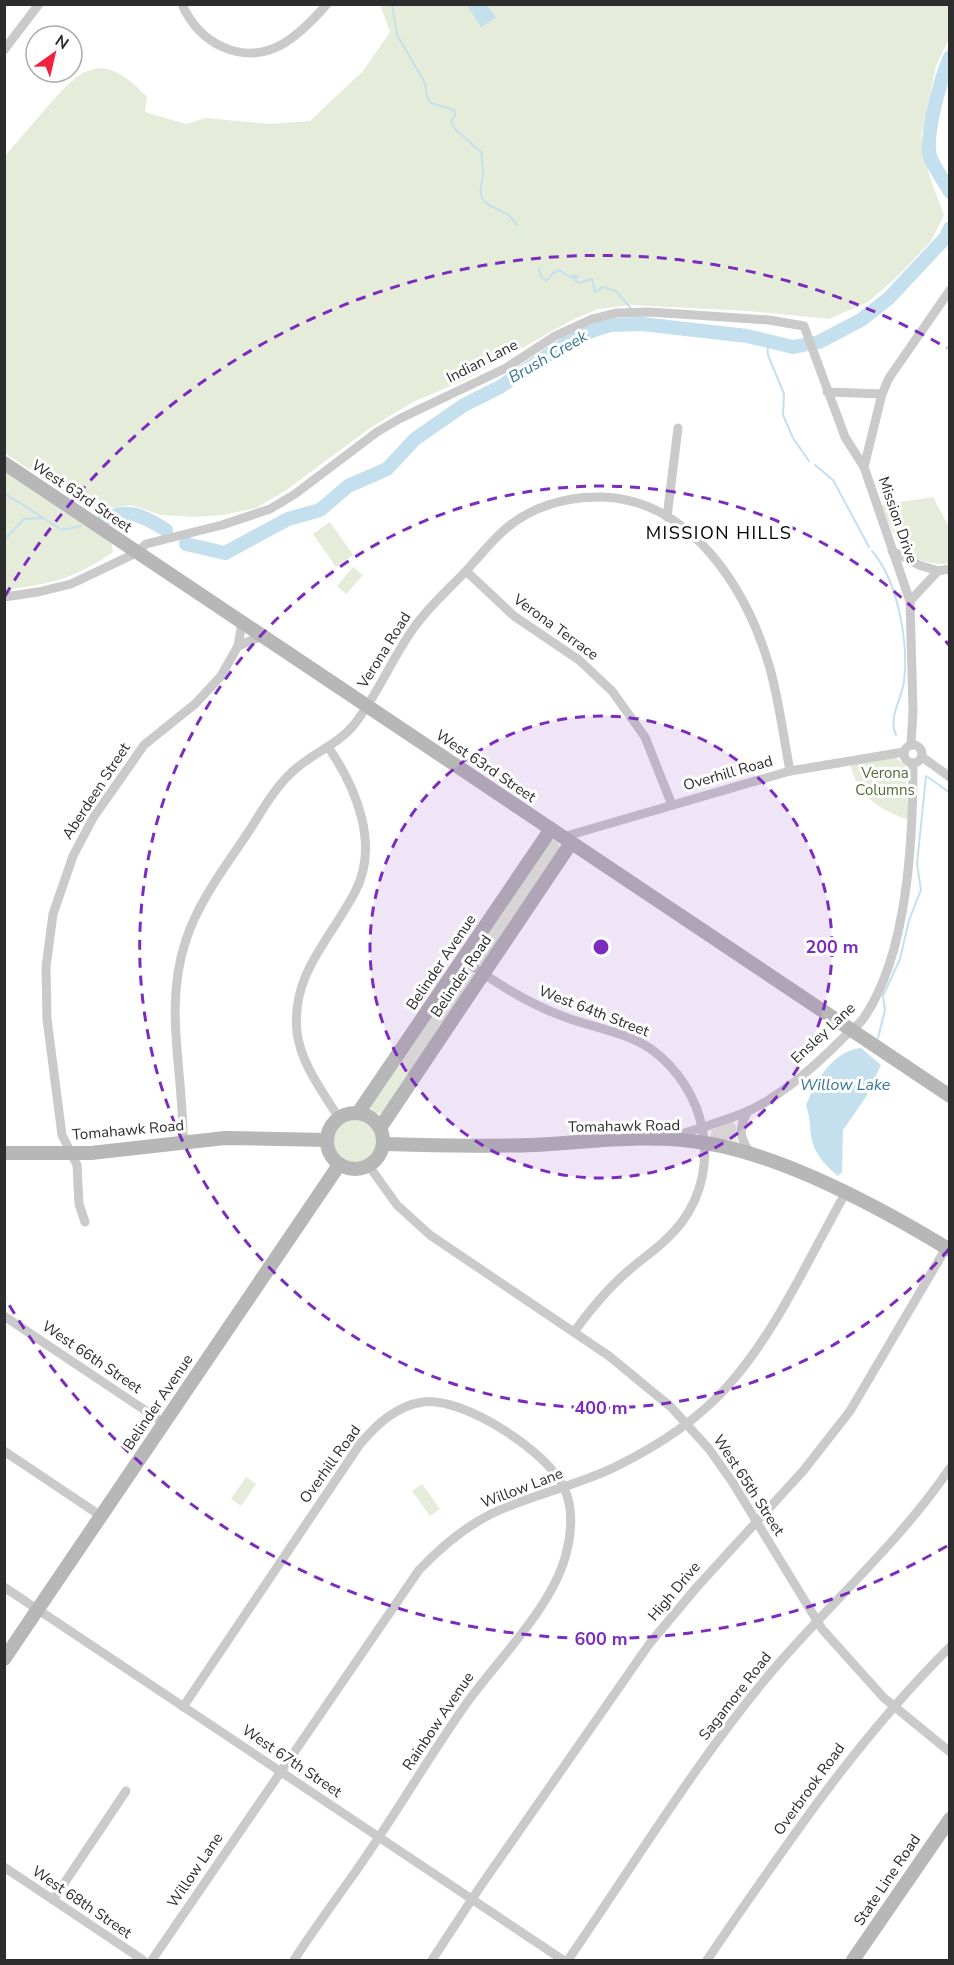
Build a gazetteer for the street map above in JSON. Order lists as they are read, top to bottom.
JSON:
{
  "streets": {
    "street": [
      "Indian Lane",
      "West 63rd Street",
      "Mission Drive",
      "Verona Terrace",
      "Verona Road",
      "Overhill Road",
      "Aberdeen Street",
      "Belinder Avenue",
      "Belinder Road",
      "West 64th Street",
      "Ensley Lane",
      "Tomahawk Road",
      "West 66th Street",
      "West 65th Street",
      "Willow Lane",
      "High Drive",
      "Sagamore Road",
      "Rainbow Avenue",
      "West 67th Street",
      "Overbrook Road",
      "State Line Road",
      "West 68th Street"
    ]
  },
  "crossings": [
    ["Indian Lane", "West 63rd Street"],
    ["Indian Lane", "Mission Drive"],
    ["West 63rd Street", "Verona Road"],
    ["West 63rd Street", "Overhill Road"],
    ["West 63rd Street", "Aberdeen Street"],
    ["West 63rd Street", "Belinder Avenue"],
    ["West 63rd Street", "Belinder Road"],
    ["West 63rd Street", "Ensley Lane"],
    ["Mission Drive", "Overhill Road"],
    ["Verona Terrace", "Verona Road"],
    ["Verona Terrace", "Overhill Road"],
    ["Verona Road", "Overhill Road"],
    ["Verona Road", "Tomahawk Road"],
    ["Overhill Road", "Belinder Road"],
    ["Overhill Road", "Willow Lane"],
    ["Overhill Road", "Rainbow Avenue"],
    ["Overhill Road", "West 67th Street"],
    ["Aberdeen Street", "Tomahawk Road"],
    ["Belinder Avenue", "Belinder Road"],
    ["Belinder Avenue", "West 64th Street"],
    ["Belinder Avenue", "Tomahawk Road"],
    ["Belinder Avenue", "West 66th Street"],
    ["Belinder Avenue", "West 65th Street"],
    ["Belinder Avenue", "West 67th Street"],
    ["Belinder Road", "West 64th Street"],
    ["Belinder Road", "Tomahawk Road"],
    ["Belinder Road", "West 65th Street"],
    ["West 64th Street", "Ensley Lane"],
    ["West 64th Street", "Tomahawk Road"],
    ["Ensley Lane", "Tomahawk Road"],
    ["Tomahawk Road", "West 65th Street"],
    ["Tomahawk Road", "Willow Lane"],
    ["Tomahawk Road", "High Drive"],
    ["West 65th Street", "Willow Lane"],
    ["West 65th Street", "High Drive"],
    ["West 65th Street", "Sagamore Road"],
    ["West 65th Street", "Overbrook Road"],
    ["Willow Lane", "Rainbow Avenue"],
    ["Willow Lane", "West 67th Street"],
    ["High Drive", "West 67th Street"],
    ["Rainbow Avenue", "West 67th Street"]
  ],
  "districts": ["MISSION HILLS"],
  "water": ["Brush Creek", "Willow Lake"],
  "parks": ["Verona Columns"],
  "north": "top right",
  "rings": ["200 m", "400 m", "600 m"]
}
